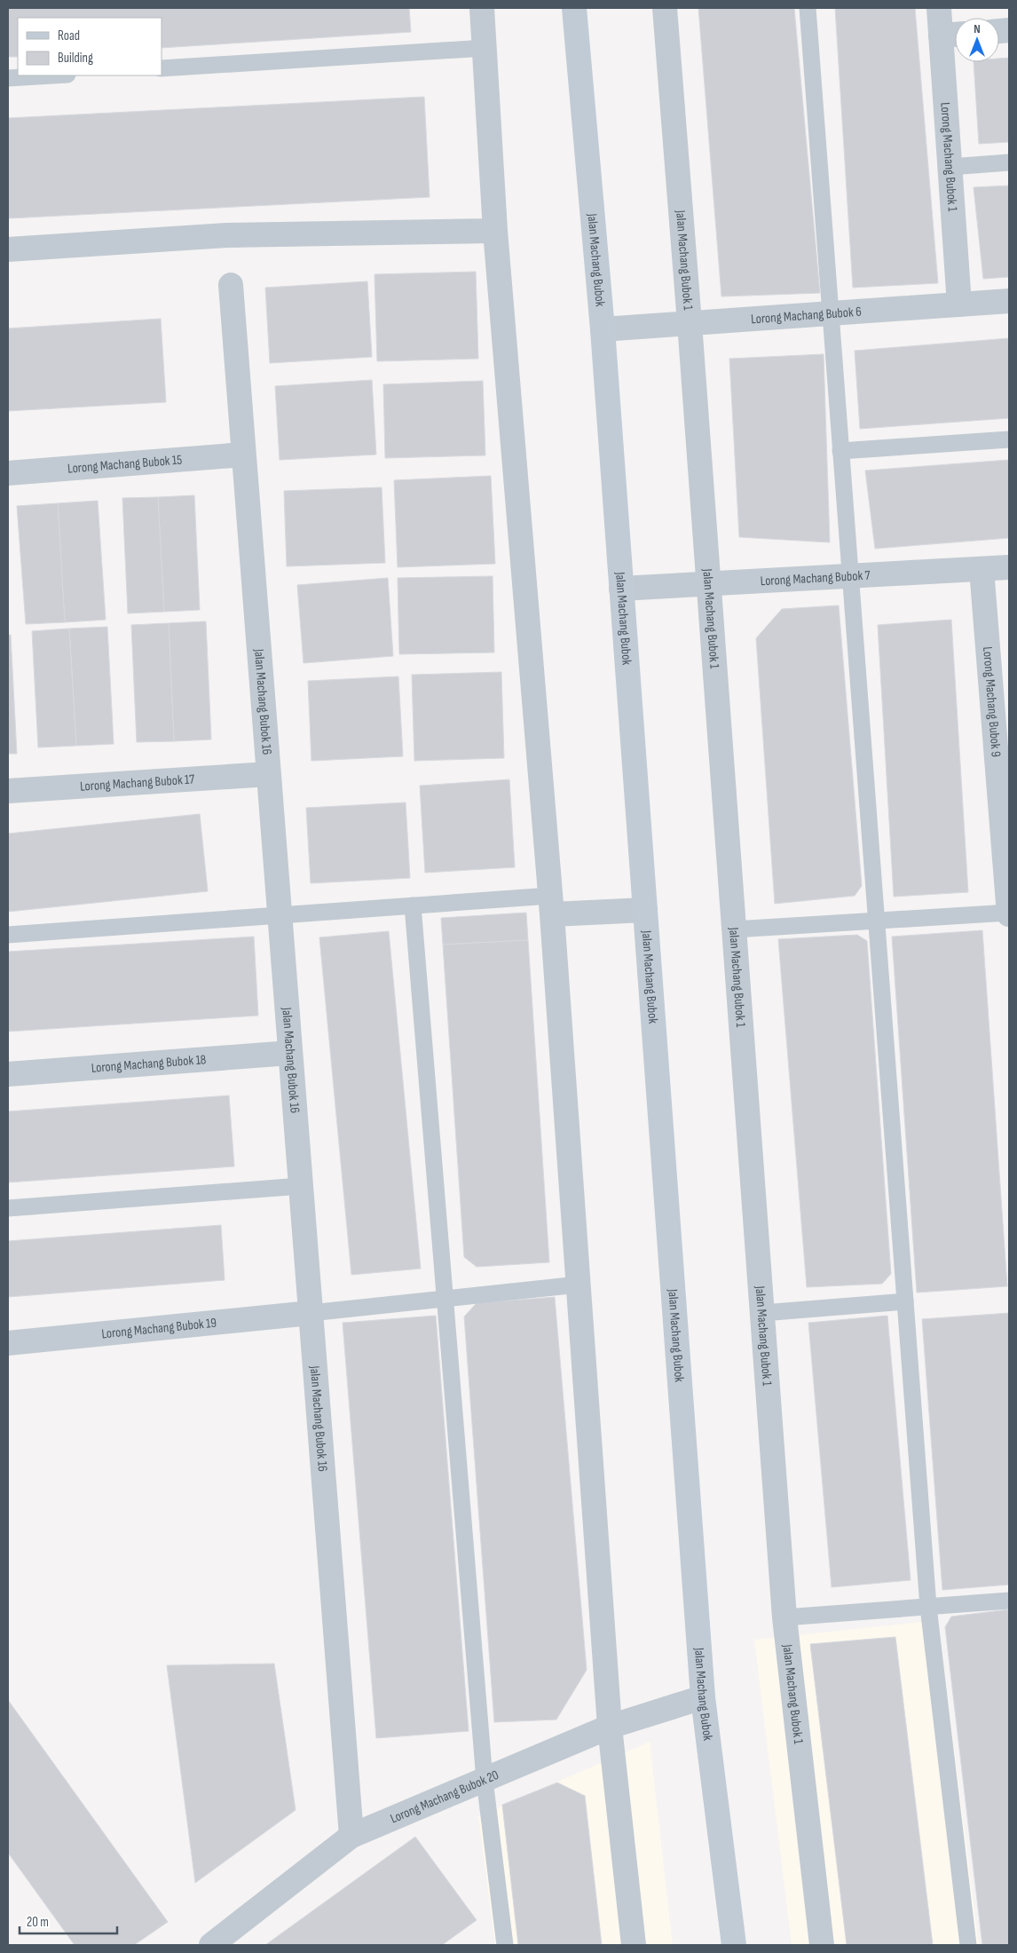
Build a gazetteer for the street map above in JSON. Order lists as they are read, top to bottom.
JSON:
{
  "streets": {
    "main road": ["Jalan Machang Bubok"],
    "street": [
      "Lorong Machang Bubok 1",
      "Jalan Machang Bubok 1",
      "Lorong Machang Bubok 6",
      "Lorong Machang Bubok 15",
      "Lorong Machang Bubok 7",
      "Jalan Machang Bubok 16",
      "Lorong Machang Bubok 9",
      "Lorong Machang Bubok 17",
      "Lorong Machang Bubok 18",
      "Lorong Machang Bubok 19",
      "Lorong Machang Bubok 20"
    ]
  },
  "crossings": [
    ["Lorong Machang Bubok 1", "Lorong Machang Bubok 6"],
    ["Jalan Machang Bubok", "Lorong Machang Bubok 6"],
    ["Jalan Machang Bubok", "Lorong Machang Bubok 7"],
    ["Jalan Machang Bubok", "Lorong Machang Bubok 20"],
    ["Jalan Machang Bubok 1", "Lorong Machang Bubok 6"],
    ["Jalan Machang Bubok 1", "Lorong Machang Bubok 7"],
    ["Lorong Machang Bubok 15", "Jalan Machang Bubok 16"],
    ["Lorong Machang Bubok 7", "Lorong Machang Bubok 9"],
    ["Jalan Machang Bubok 16", "Lorong Machang Bubok 17"],
    ["Jalan Machang Bubok 16", "Lorong Machang Bubok 18"],
    ["Jalan Machang Bubok 16", "Lorong Machang Bubok 19"],
    ["Jalan Machang Bubok 16", "Lorong Machang Bubok 20"]
  ],
  "legend": ["Road", "Building"],
  "scale_bar": "20 m",
  "north": "top"
}
